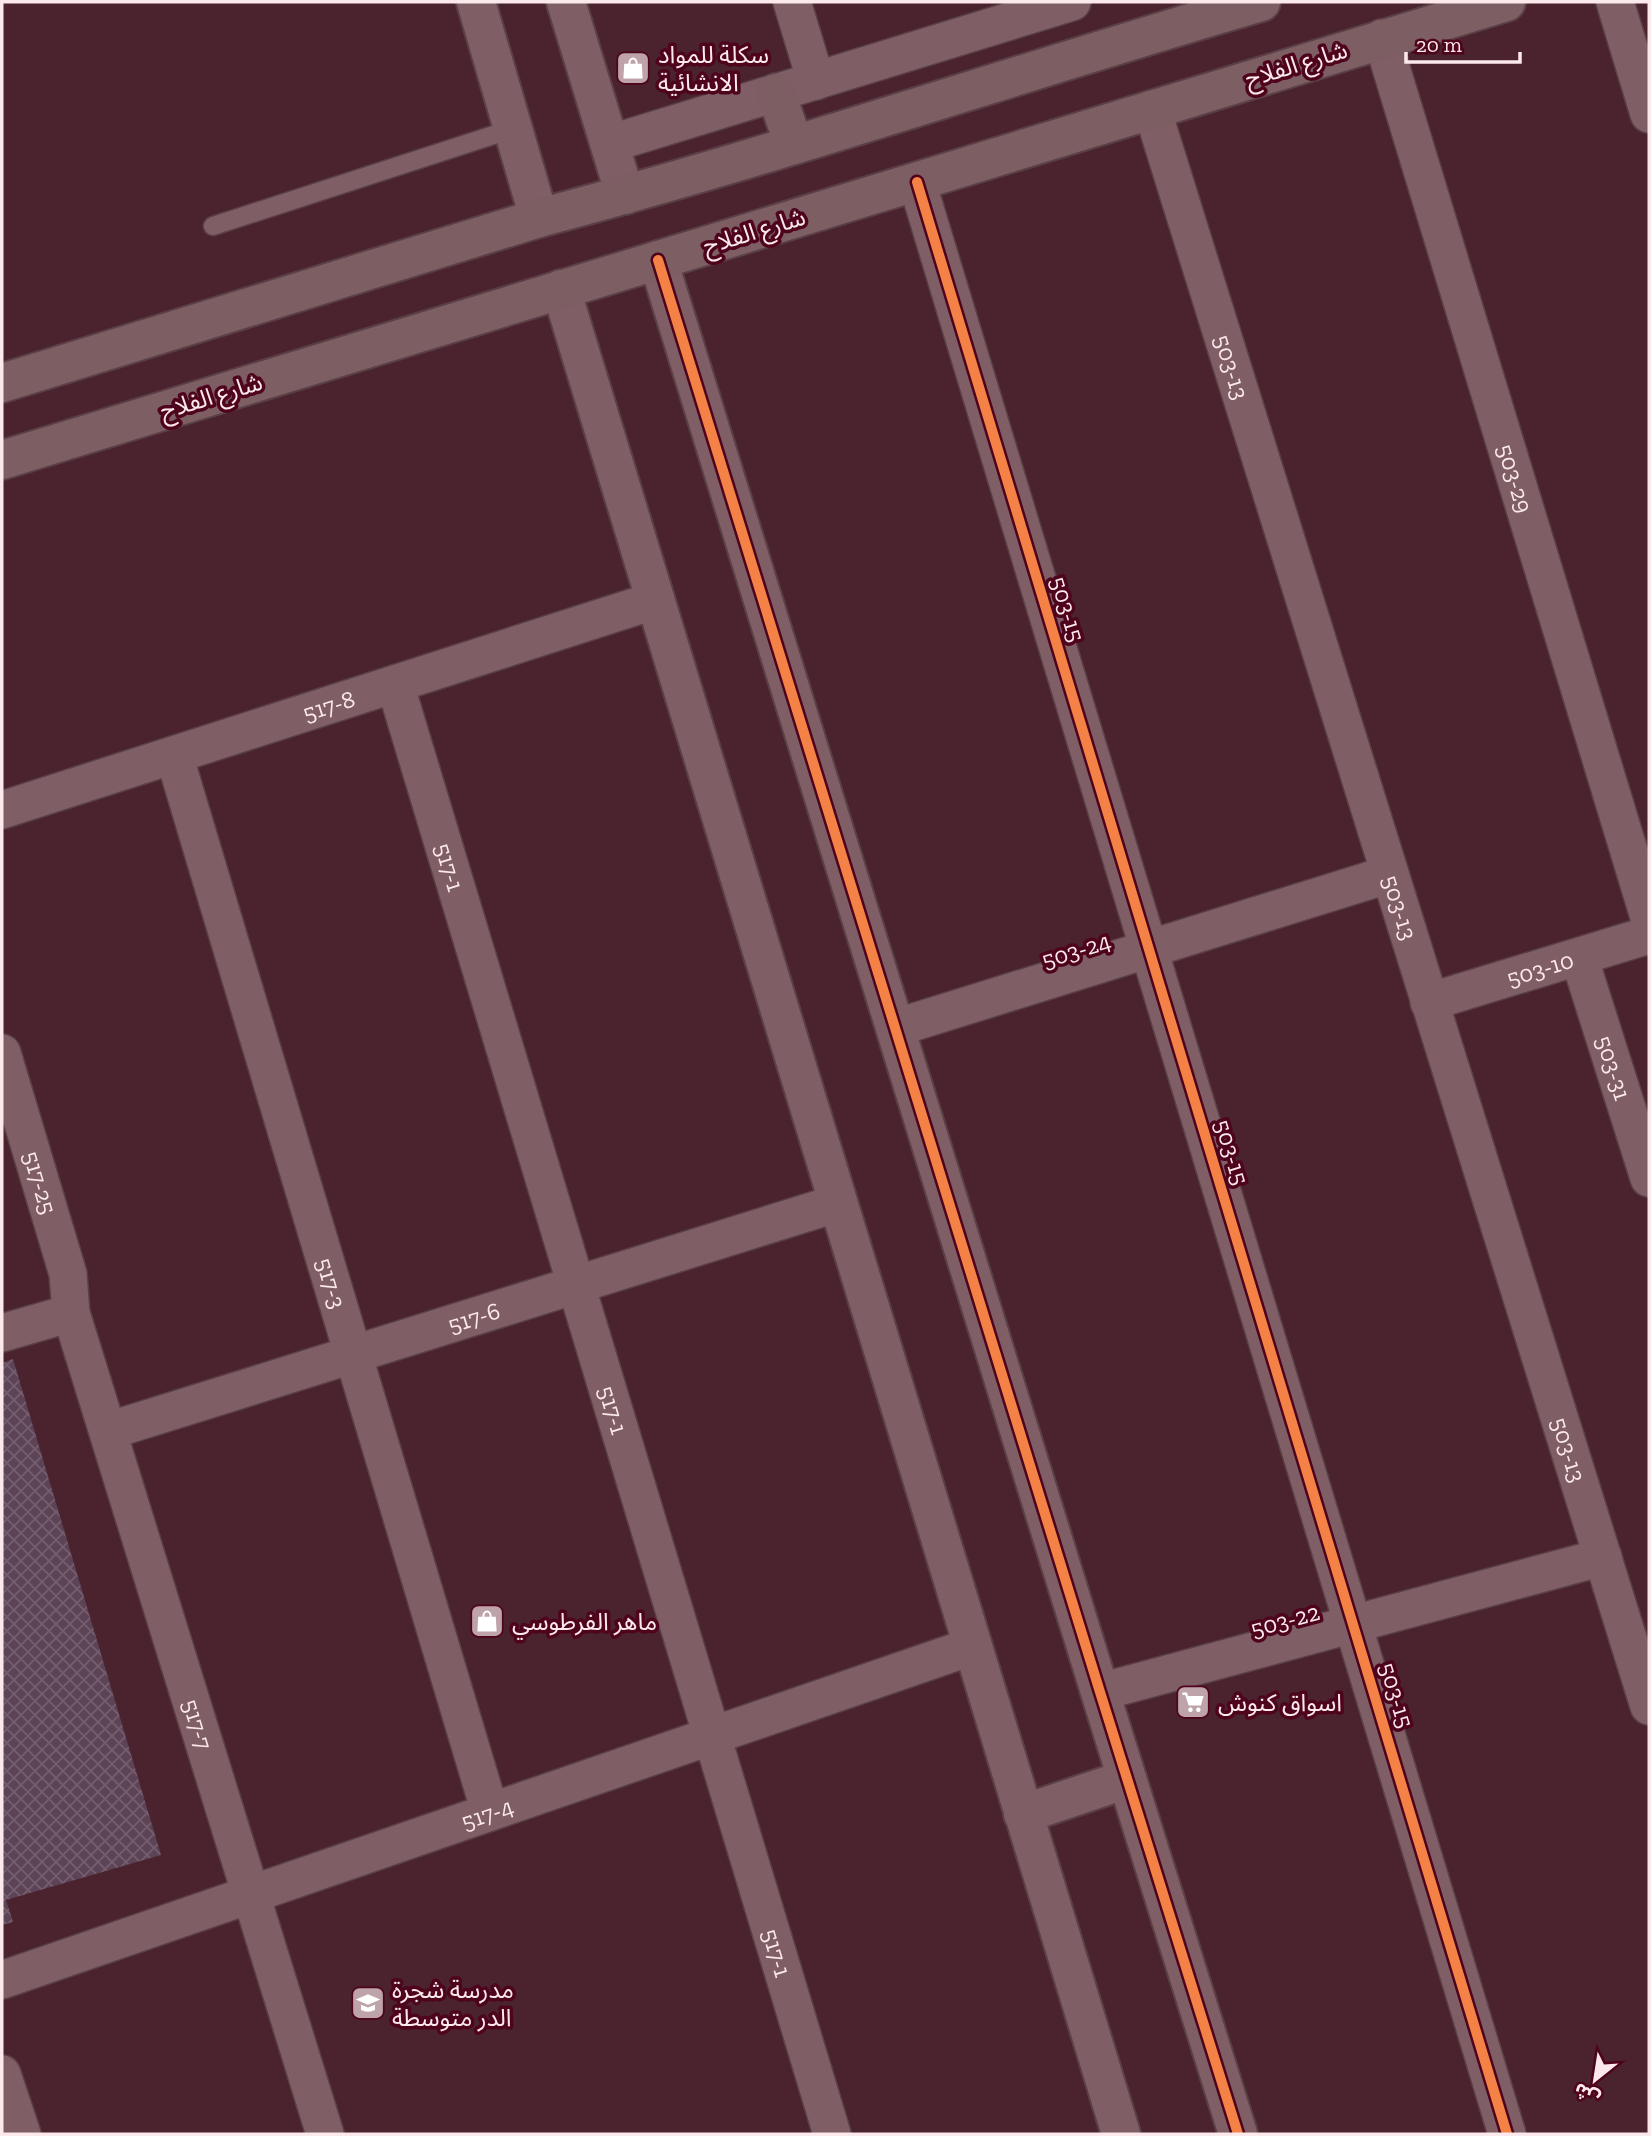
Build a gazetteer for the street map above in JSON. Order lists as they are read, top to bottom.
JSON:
{
  "streets": {
    "main road": ["شارع الفلاح"],
    "street": [
      "503-13",
      "503-29",
      "503-15",
      "517-8",
      "517-1",
      "503-24",
      "503-10",
      "503-31",
      "517-25",
      "517-3",
      "517-6",
      "503-22",
      "517-7",
      "517-4"
    ]
  },
  "crossings": [
    ["شارع الفلاح", "503-13"],
    ["شارع الفلاح", "503-29"],
    ["شارع الفلاح", "503-15"],
    ["503-13", "503-24"],
    ["503-13", "503-10"],
    ["503-13", "503-22"],
    ["503-15", "503-24"],
    ["503-15", "503-22"],
    ["517-8", "517-1"],
    ["517-8", "517-3"],
    ["517-1", "517-6"],
    ["517-1", "517-4"],
    ["503-10", "503-31"],
    ["517-25", "517-7"],
    ["517-3", "517-6"],
    ["517-3", "517-4"],
    ["517-6", "517-7"],
    ["517-7", "517-4"]
  ],
  "places": {
    "shop": ["سكلة للمواد الانشائية", "ماهر الفرطوسي"],
    "supermarket": ["اسواق كنوش"],
    "school or university": ["مدرسة شجرة الدر متوسطة"]
  },
  "scale_bar": "20 m",
  "north": "bottom left"
}
